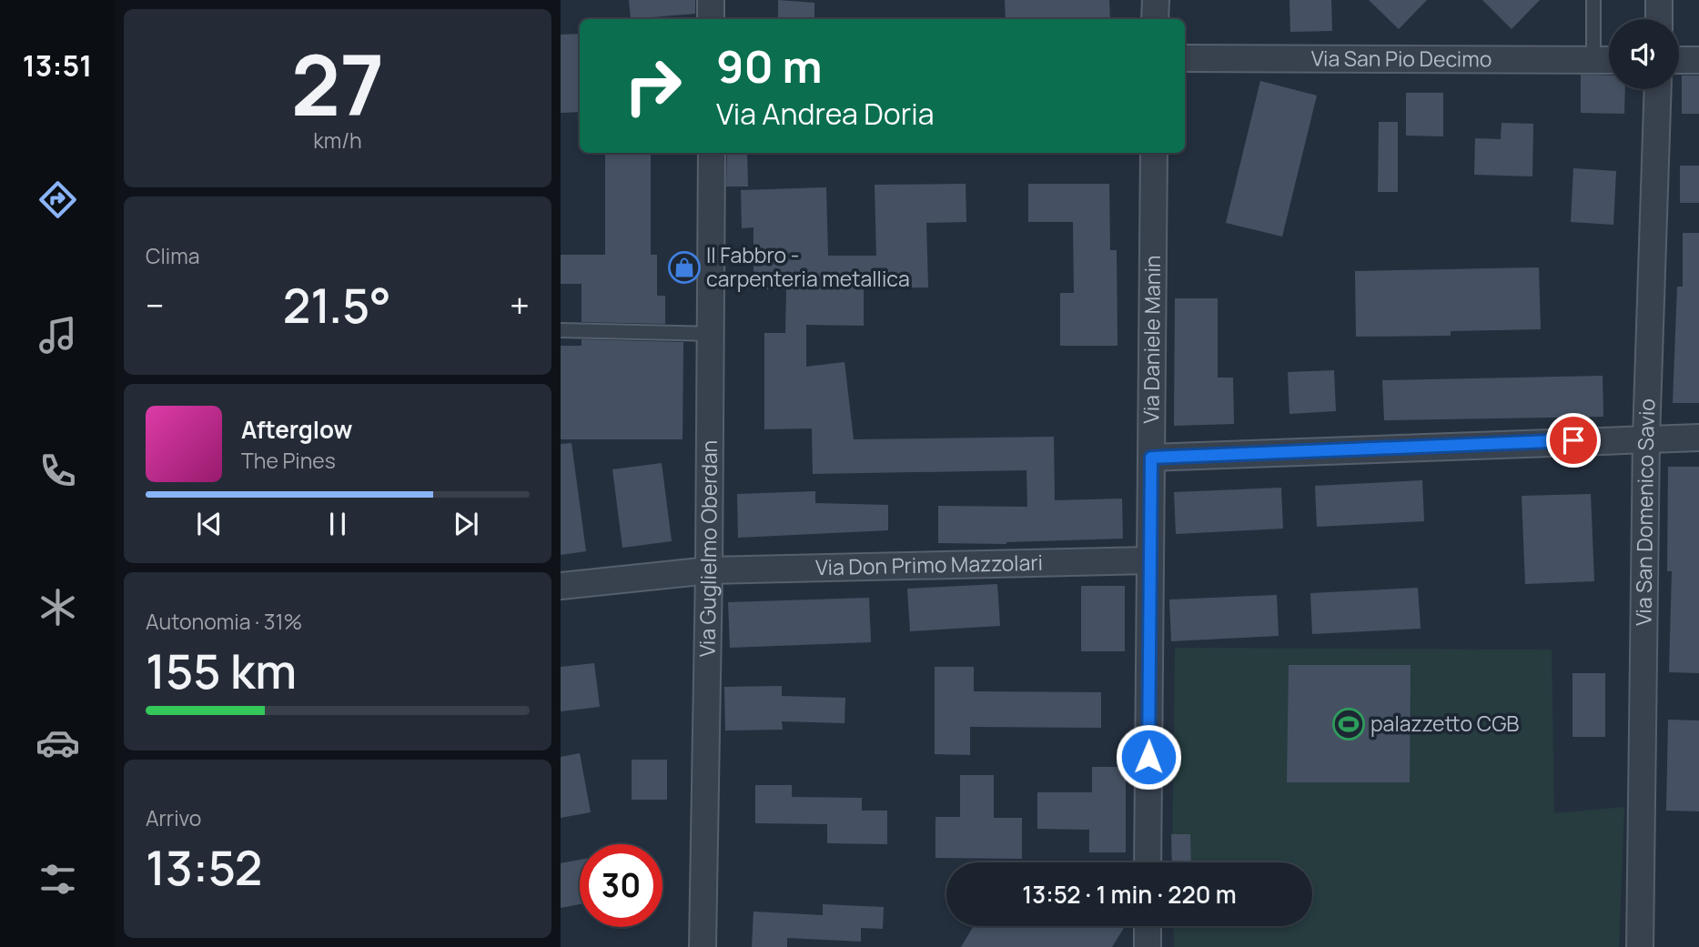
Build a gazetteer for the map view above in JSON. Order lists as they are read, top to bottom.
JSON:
{
  "streets": {
    "street": [
      "Via San Pio Decimo",
      "Via Daniele Manin",
      "Via San Domenico Savio",
      "Via Guglielmo Oberdan",
      "Via Don Primo Mazzolari"
    ]
  },
  "crossings": [
    ["Via Daniele Manin", "Via Don Primo Mazzolari"],
    ["Via Guglielmo Oberdan", "Via Don Primo Mazzolari"]
  ],
  "places": {
    "shop": ["Il Fabbro - carpenteria metallica"],
    "sports": ["palazzetto CGB"]
  },
  "page": {
    "tabs": "13:51",
    "tile": [
      ["27", "km/h"],
      "Clima",
      ["Autonomia · 31%", "155 km"],
      ["Arrivo", "13:52"]
    ],
    "turn": ["90 m", "Via Andrea Doria"],
    "heat": ["−", "21.5°", "+"],
    "song": ["Afterglow", "The Pines"],
    "limit": "30",
    "trip": "13:52 · 1 min · 220 m"
  }
}
